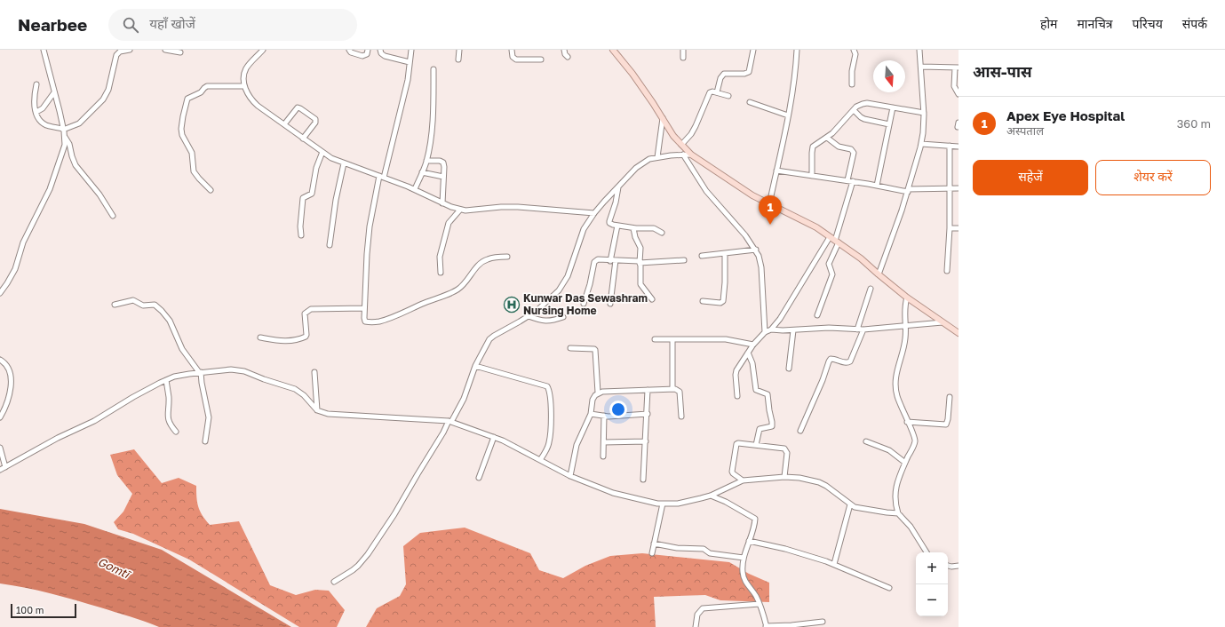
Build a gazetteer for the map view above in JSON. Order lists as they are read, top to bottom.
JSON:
{
  "water": ["Gomtī"],
  "places": {
    "hospital": ["Kunwar Das Sewashram Nursing Home"]
  },
  "scale_bar": "100 m",
  "north": "bottom",
  "page": {
    "header": "Nearbee",
    "search": "यहाँ खोजें",
    "nav": [
      "होम",
      "मानचित्र",
      "परिचय",
      "संपर्क"
    ],
    "heading": "आस-पास",
    "list": [
      {
        "mark": "1",
        "name": "Apex Eye Hospital",
        "note": "अस्पताल",
        "value": "360 m"
      }
    ],
    "buttons": ["सहेजें", "शेयर करें"],
    "pins": "1",
    "map_buttons": ["+", "−"],
    "scale": "100 m"
  }
}
